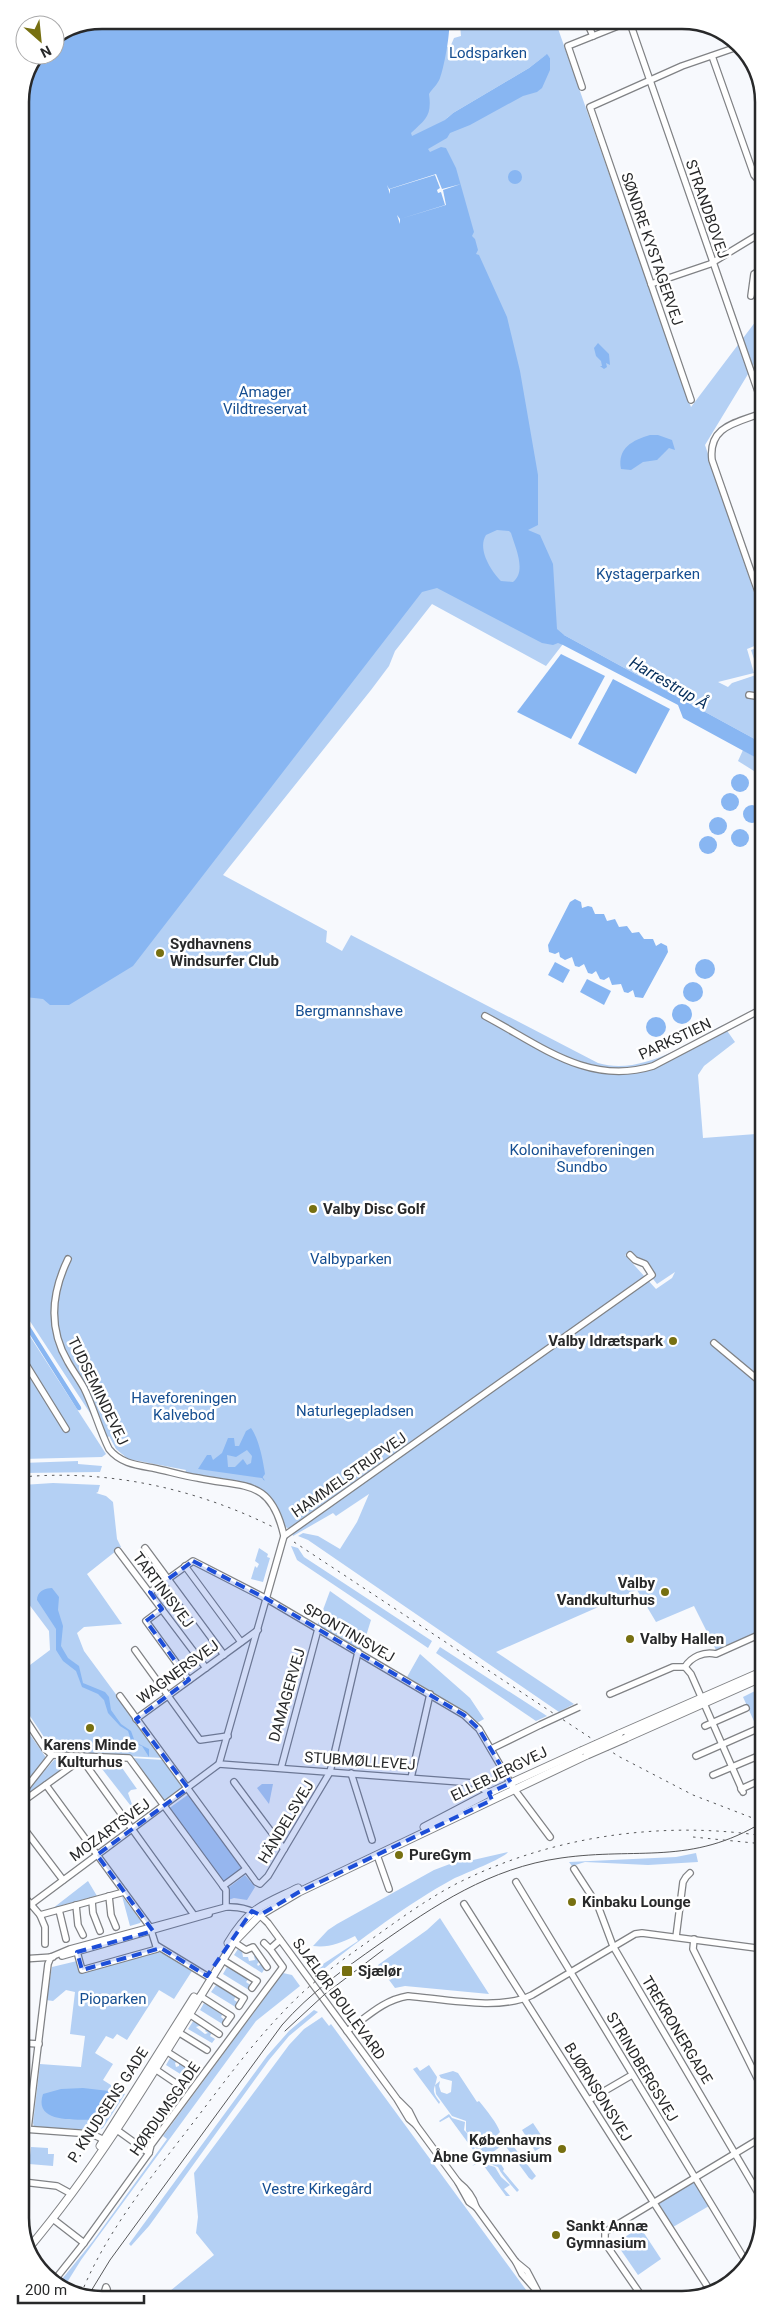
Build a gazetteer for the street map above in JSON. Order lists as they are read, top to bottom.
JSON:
{
  "streets": {
    "main road": ["ELLEBJERGVEJ", "P. KNUDSENS GADE"],
    "street": [
      "STRANDBOVEJ",
      "SØNDRE KYSTAGERVEJ",
      "PARKSTIEN",
      "TUDSEMINDEVEJ",
      "HAMMELSTRUPVEJ",
      "TARTINISVEJ",
      "SPONTINISVEJ",
      "WAGNERSVEJ",
      "DAMAGERVEJ",
      "STUBMØLLEVEJ",
      "HÄNDELSVEJ",
      "MOZARTSVEJ",
      "SJÆLØR BOULEVARD",
      "TREKRONERGADE",
      "STRINDBERGSVEJ",
      "BJØRNSONSVEJ",
      "HØRDUMSGADE"
    ]
  },
  "crossings": [
    ["STRANDBOVEJ", "SØNDRE KYSTAGERVEJ"],
    ["TUDSEMINDEVEJ", "HAMMELSTRUPVEJ"],
    ["HAMMELSTRUPVEJ", "SPONTINISVEJ"],
    ["HAMMELSTRUPVEJ", "WAGNERSVEJ"],
    ["HAMMELSTRUPVEJ", "STUBMØLLEVEJ"],
    ["HAMMELSTRUPVEJ", "MOZARTSVEJ"],
    ["TARTINISVEJ", "WAGNERSVEJ"],
    ["SPONTINISVEJ", "DAMAGERVEJ"],
    ["SPONTINISVEJ", "ELLEBJERGVEJ"],
    ["SPONTINISVEJ", "HÄNDELSVEJ"],
    ["DAMAGERVEJ", "STUBMØLLEVEJ"],
    ["STUBMØLLEVEJ", "ELLEBJERGVEJ"],
    ["STUBMØLLEVEJ", "HÄNDELSVEJ"],
    ["ELLEBJERGVEJ", "SJÆLØR BOULEVARD"],
    ["ELLEBJERGVEJ", "P. KNUDSENS GADE"],
    ["SJÆLØR BOULEVARD", "P. KNUDSENS GADE"]
  ],
  "water": ["Harrestrup Å"],
  "parks": [
    "Lodsparken",
    "Amager Vildtreservat",
    "Kystagerparken",
    "Bergmannshave",
    "Kolonihaveforeningen Sundbo",
    "Valbyparken",
    "Haveforeningen Kalvebod",
    "Naturlegepladsen",
    "Pioparken",
    "Vestre Kirkegård"
  ],
  "places": {
    "other": [
      "Sydhavnens Windsurfer Club",
      "Valby Disc Golf",
      "Valby Idrætspark",
      "Valby Vandkulturhus",
      "Valby Hallen",
      "Karens Minde Kulturhus",
      "PureGym",
      "Kinbaku Lounge",
      "Københavns Åbne Gymnasium",
      "Sankt Annæ Gymnasium"
    ],
    "transit": ["Sjælør"]
  },
  "scale_bar": "200 m",
  "north": "bottom right"
}
